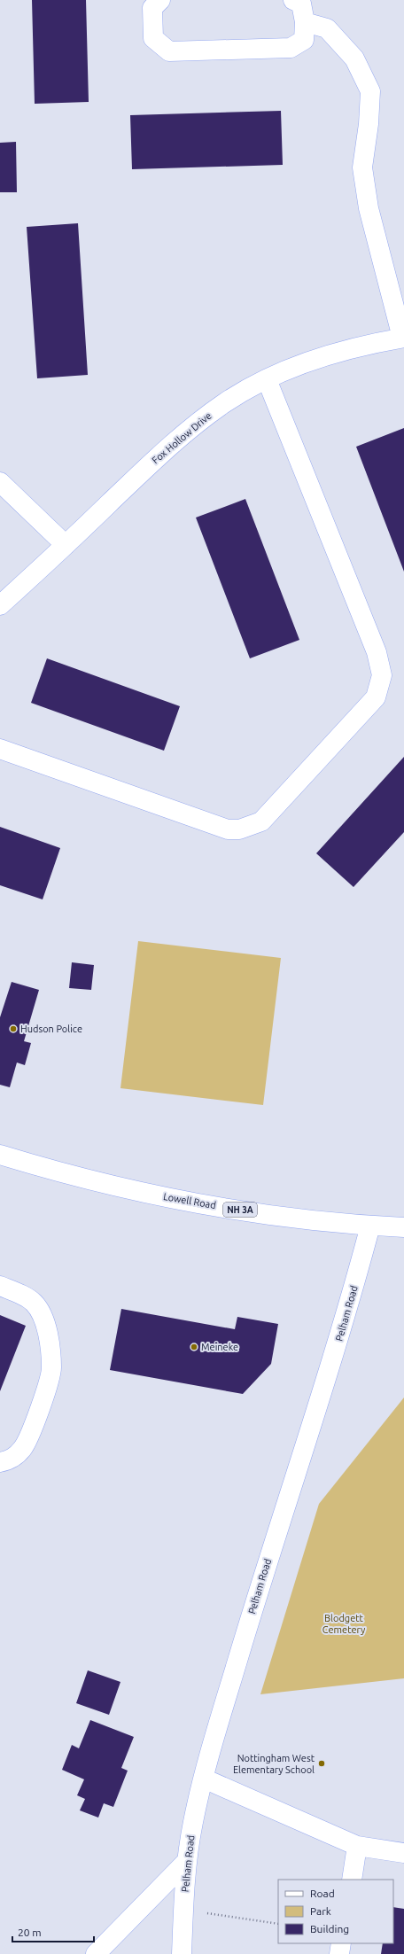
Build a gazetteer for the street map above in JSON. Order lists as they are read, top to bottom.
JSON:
{
  "streets": {
    "street": [
      "Fox Hollow Drive",
      "Lowell Road",
      "NH 3A",
      "Pelham Road"
    ]
  },
  "crossings": [
    ["Lowell Road", "Pelham Road"]
  ],
  "parks": ["Blodgett Cemetery"],
  "places": ["Hudson Police", "Meineke", "Nottingham West Elementary School"],
  "legend": ["Road", "Park", "Building"],
  "scale_bar": "20 m"
}
